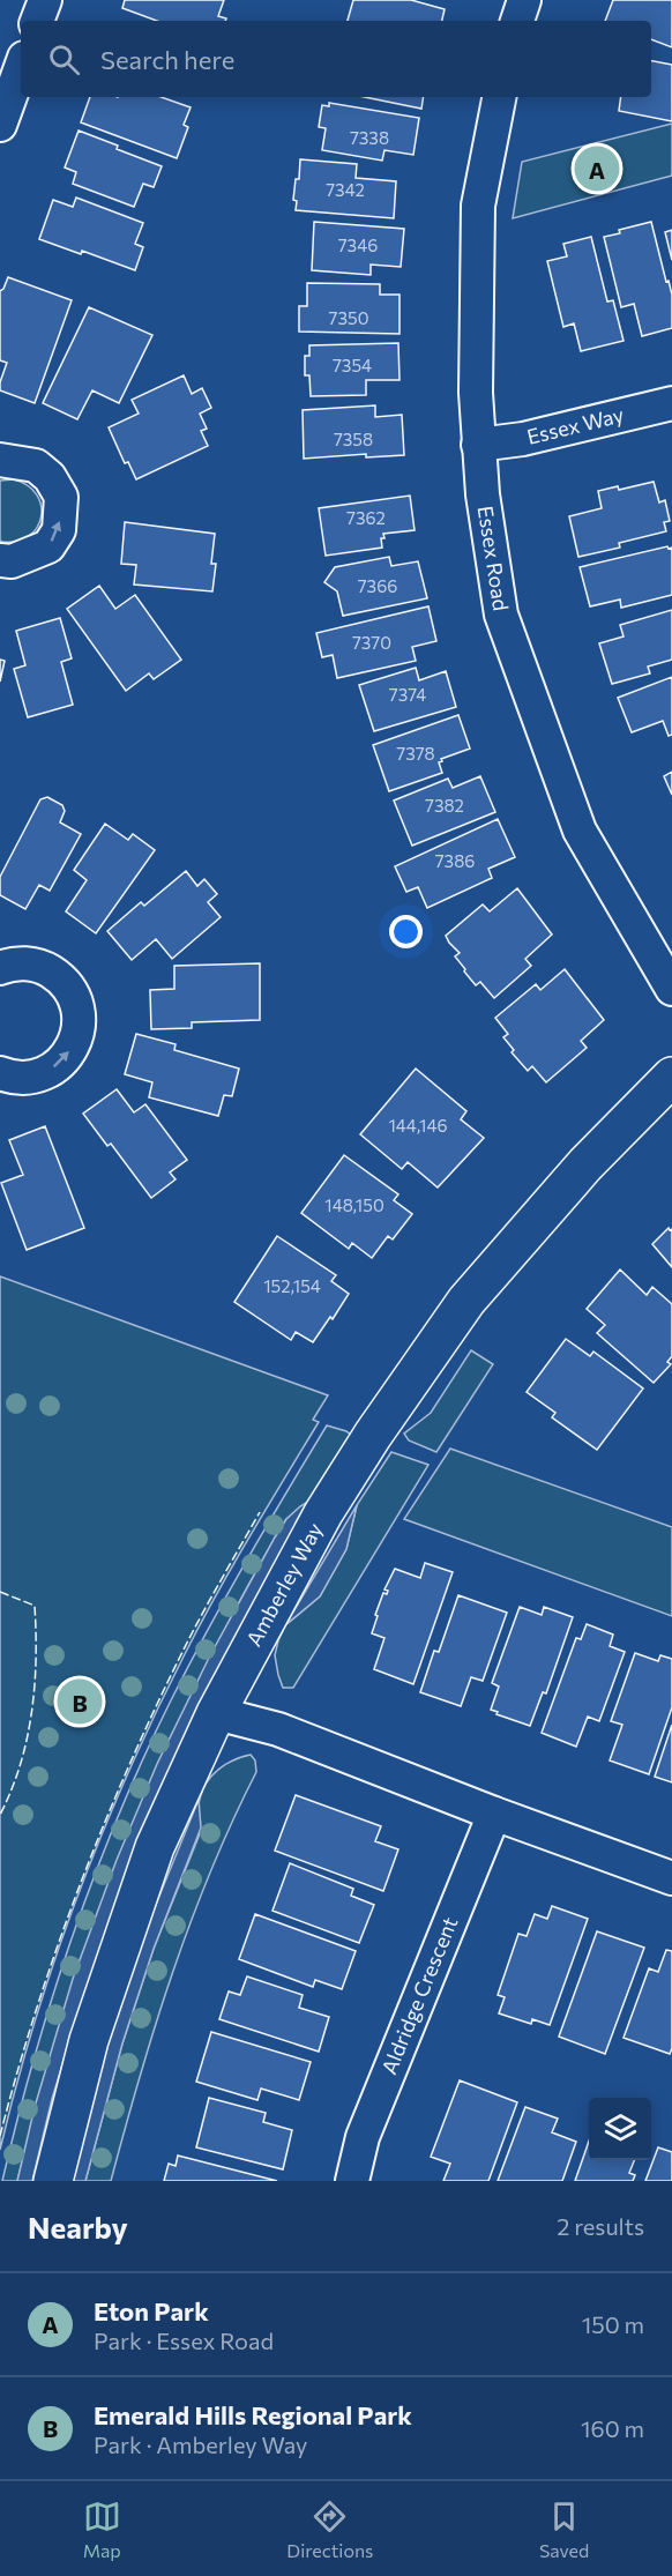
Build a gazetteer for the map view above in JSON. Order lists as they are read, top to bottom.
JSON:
{
  "streets": {
    "street": [
      "Essex Way",
      "Essex Road",
      "Amberley Way",
      "Aldridge Crescent"
    ]
  },
  "crossings": [
    ["Essex Way", "Essex Road"]
  ],
  "house_numbers": [
    "7338",
    "7342",
    "7346",
    "7350",
    "7354",
    "7358",
    "7362",
    "7366",
    "7370",
    "7374",
    "7378",
    "7382",
    "7386",
    "144,146",
    "148,150",
    "152,154"
  ],
  "page": {
    "search": "Search here",
    "pins": ["A", "B"],
    "heading": ["Nearby", "2 results"],
    "list": [
      {
        "mark": "A",
        "name": "Eton Park",
        "note": "Park · Essex Road",
        "value": "150 m"
      },
      {
        "mark": "B",
        "name": "Emerald Hills Regional Park",
        "note": "Park · Amberley Way",
        "value": "160 m"
      }
    ],
    "nav": ["Map", "Directions", "Saved"]
  }
}
